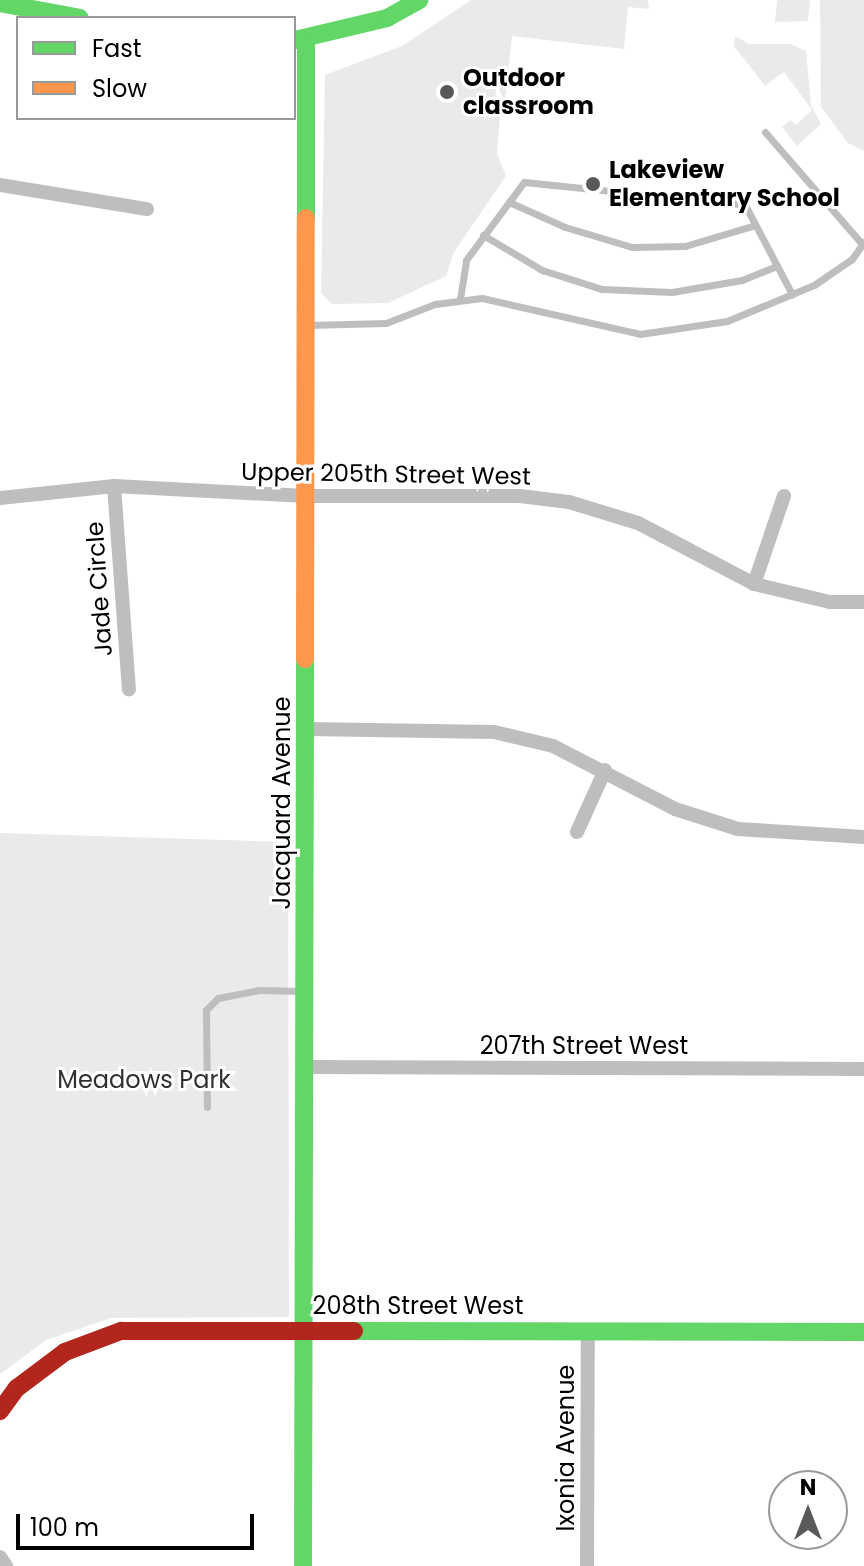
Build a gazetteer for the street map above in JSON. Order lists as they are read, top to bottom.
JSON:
{
  "streets": {
    "street": [
      "Upper 205th Street West",
      "Jade Circle",
      "Jacquard Avenue",
      "207th Street West",
      "208th Street West",
      "Ixonia Avenue"
    ]
  },
  "crossings": [
    ["Upper 205th Street West", "Jade Circle"],
    ["Upper 205th Street West", "Jacquard Avenue"],
    ["Jacquard Avenue", "207th Street West"],
    ["Jacquard Avenue", "208th Street West"],
    ["208th Street West", "Ixonia Avenue"]
  ],
  "parks": ["Meadows Park"],
  "places": ["Outdoor classroom", "Lakeview Elementary School"],
  "legend": ["Fast", "Slow"],
  "scale_bar": "100 m",
  "north": "top"
}
